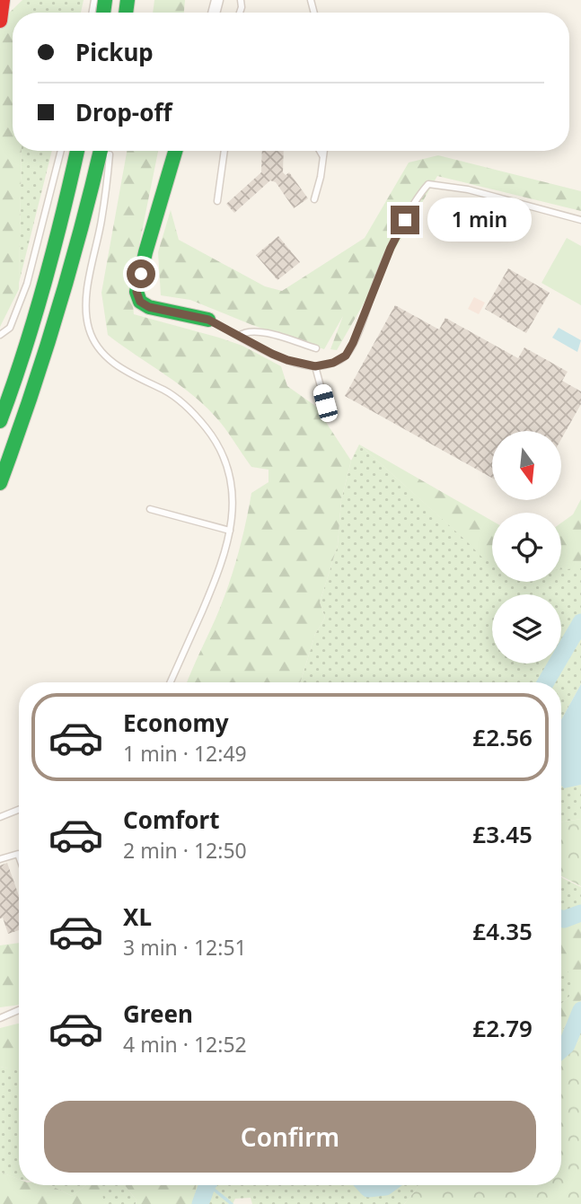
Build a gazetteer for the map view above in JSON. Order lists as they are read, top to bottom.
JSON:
{
  "north": "bottom",
  "page": {
    "banner": ["Pickup", "Drop-off"],
    "bubble": "1 min",
    "list": [
      {
        "name": "Economy",
        "note": "1 min · 12:49",
        "value": "£2.56"
      },
      {
        "name": "Comfort",
        "note": "2 min · 12:50",
        "value": "£3.45"
      },
      {
        "name": "XL",
        "note": "3 min · 12:51",
        "value": "£4.35"
      },
      {
        "name": "Green",
        "note": "4 min · 12:52",
        "value": "£2.79"
      }
    ],
    "buttons": "Confirm"
  }
}
